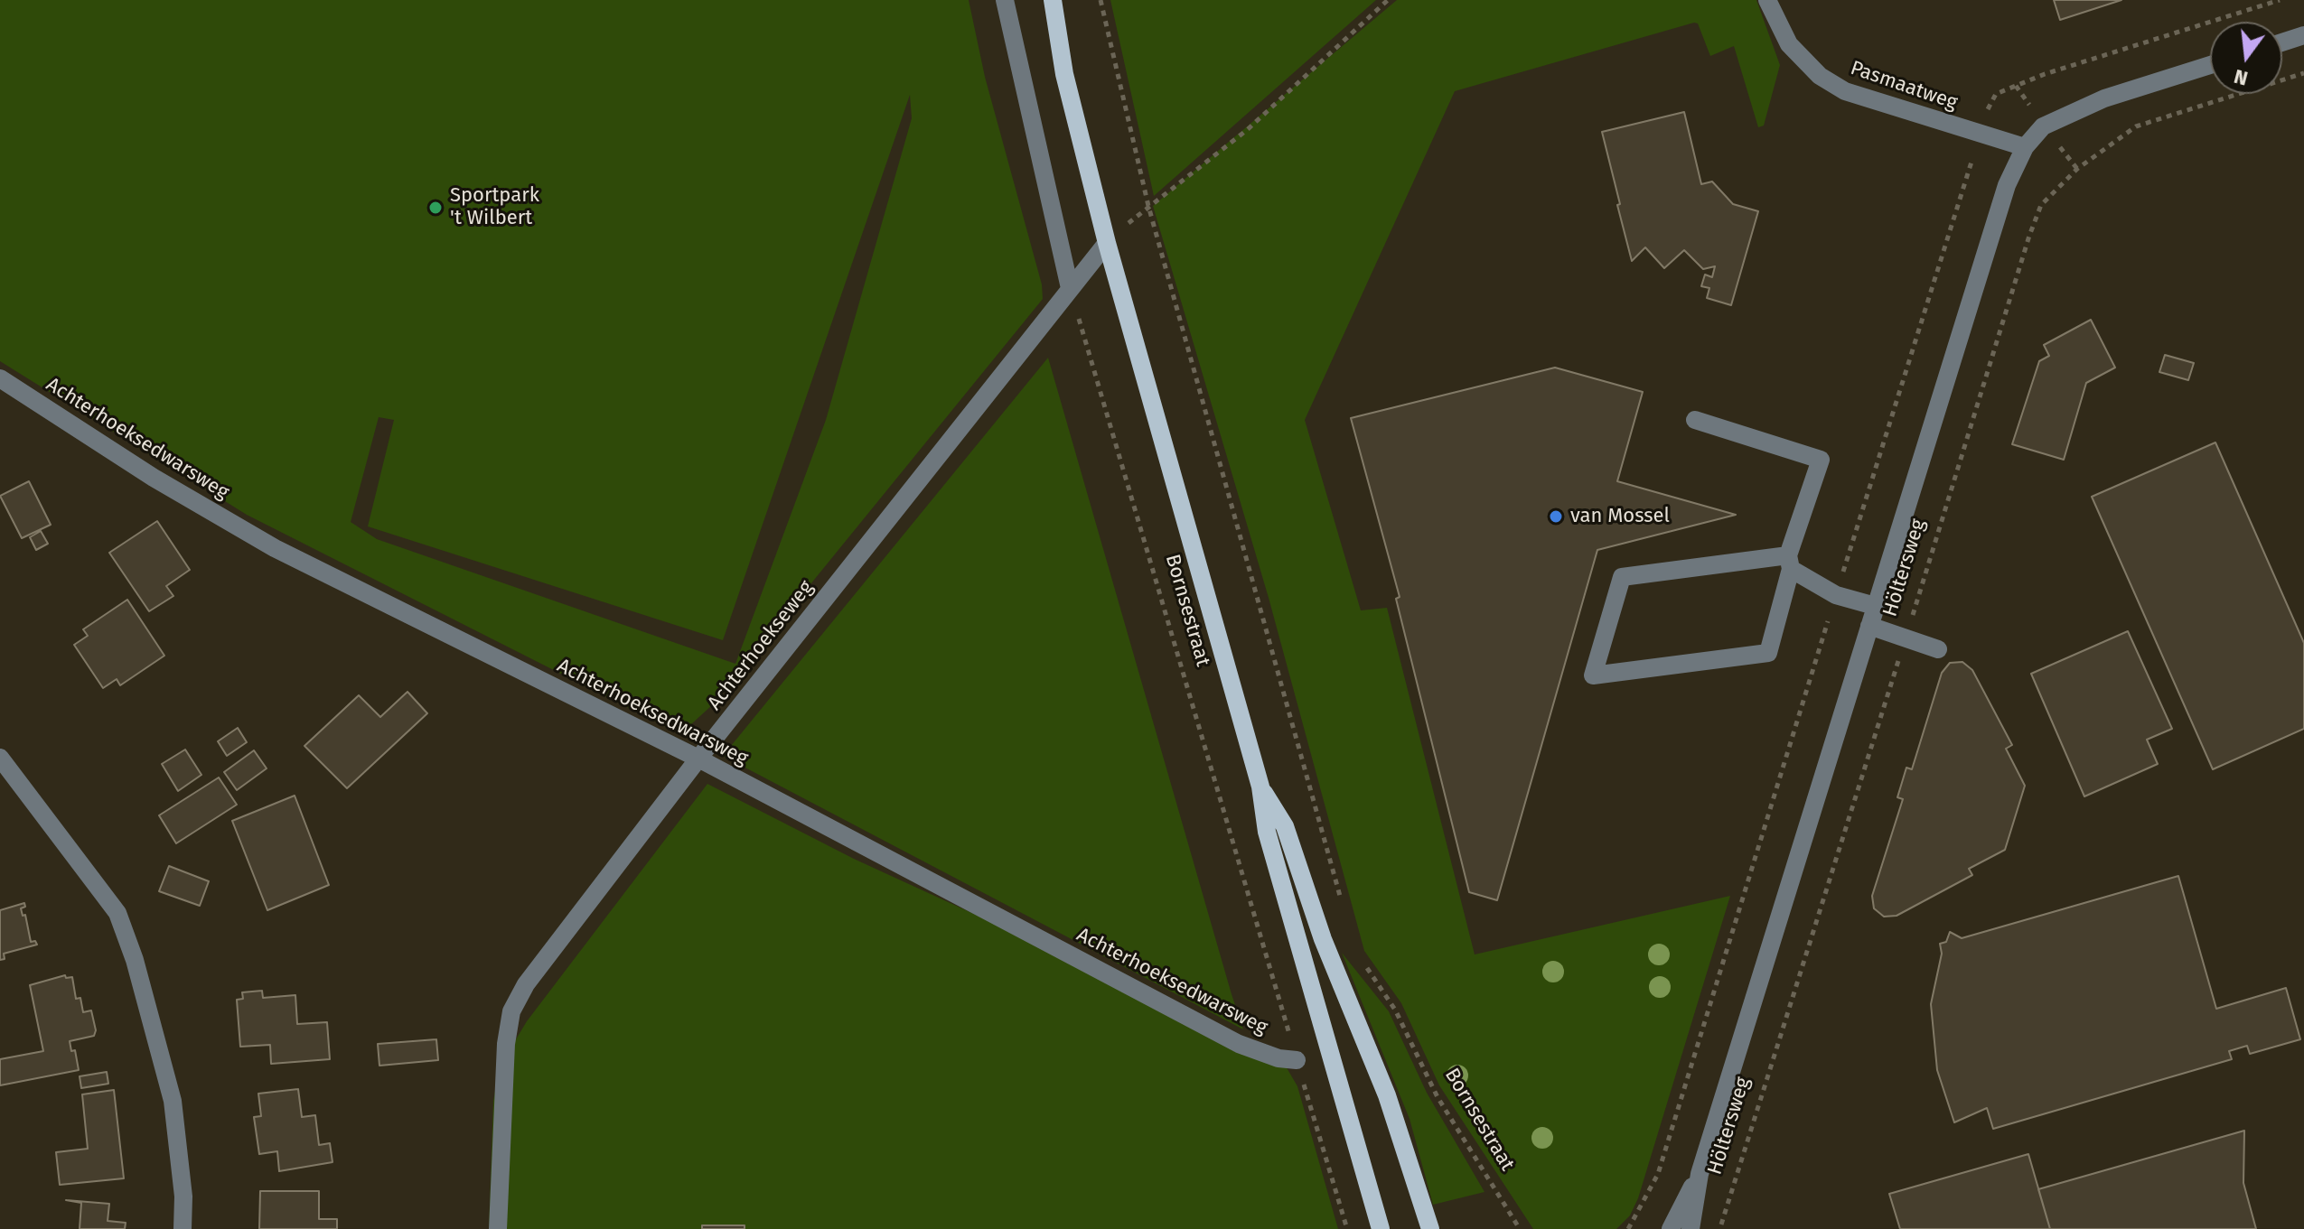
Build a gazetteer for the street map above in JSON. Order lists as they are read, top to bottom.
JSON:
{
  "streets": {
    "main road": ["Bornsestraat"],
    "street": [
      "Pasmaatweg",
      "Achterhoeksedwarsweg",
      "Höltersweg",
      "Achterhoekseweg"
    ]
  },
  "crossings": [
    ["Pasmaatweg", "Höltersweg"],
    ["Achterhoeksedwarsweg", "Bornsestraat"],
    ["Achterhoeksedwarsweg", "Achterhoekseweg"],
    ["Bornsestraat", "Achterhoekseweg"]
  ],
  "places": ["Sportpark 't Wilbert", "van Mossel"],
  "north": "bottom"
}
